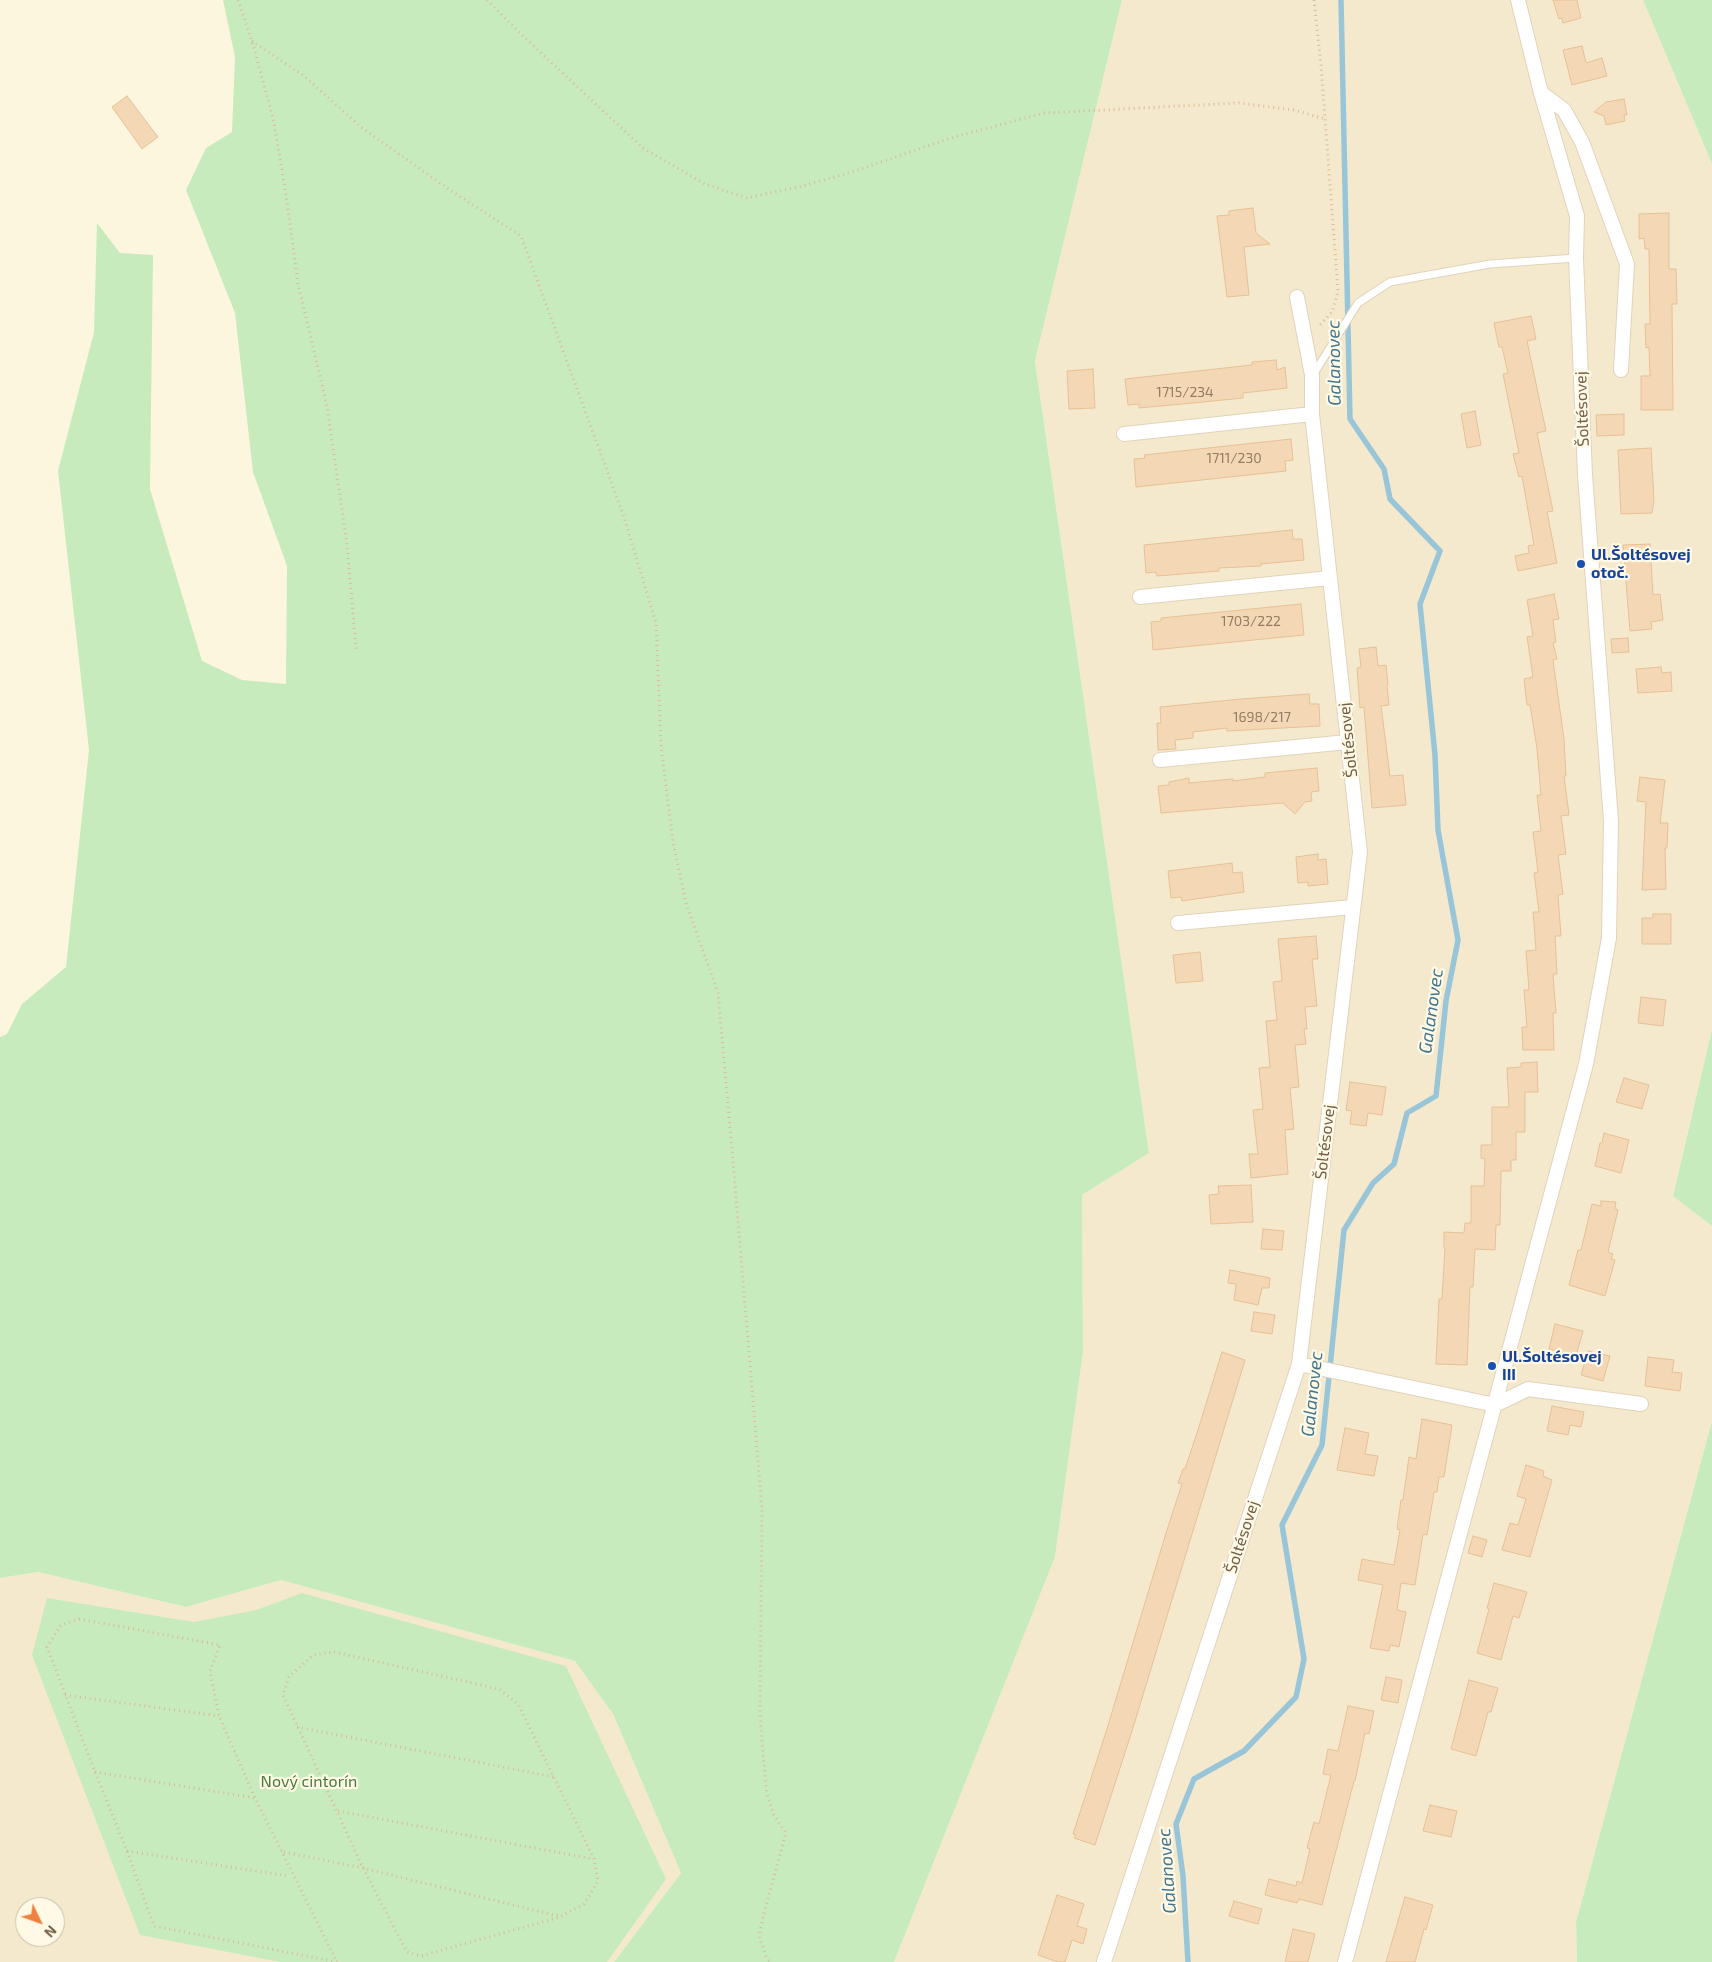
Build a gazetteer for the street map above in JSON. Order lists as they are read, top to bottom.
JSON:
{
  "streets": {
    "street": ["Šoltésovej"]
  },
  "water": ["Galanovec"],
  "parks": ["Nový cintorín"],
  "places": ["Ul.Šoltésovej otoč.", "Ul.Šoltésovej III"],
  "house_numbers": [
    "1715/234",
    "1711/230",
    "1703/222",
    "1698/217"
  ],
  "north": "bottom right"
}
